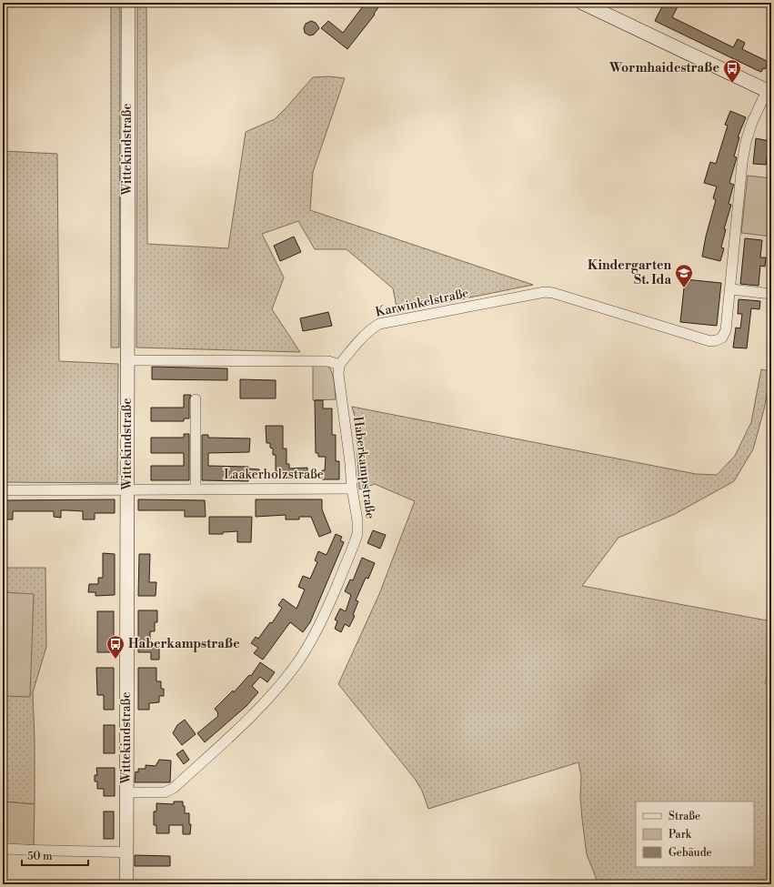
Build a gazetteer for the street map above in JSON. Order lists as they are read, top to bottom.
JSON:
{
  "streets": {
    "main road": ["Wittekindstraße"],
    "street": ["Karwinkelstraße", "Haberkampstraße", "Laakerholzstraße"]
  },
  "crossings": [
    ["Wittekindstraße", "Haberkampstraße"],
    ["Wittekindstraße", "Laakerholzstraße"],
    ["Karwinkelstraße", "Haberkampstraße"],
    ["Haberkampstraße", "Laakerholzstraße"]
  ],
  "places": {
    "bus stop": ["Wormhaidestraße", "Haberkampstraße"],
    "school or university": ["Kindergarten St. Ida"]
  },
  "legend": ["Straße", "Park", "Gebäude"],
  "scale_bar": "50 m"
}
